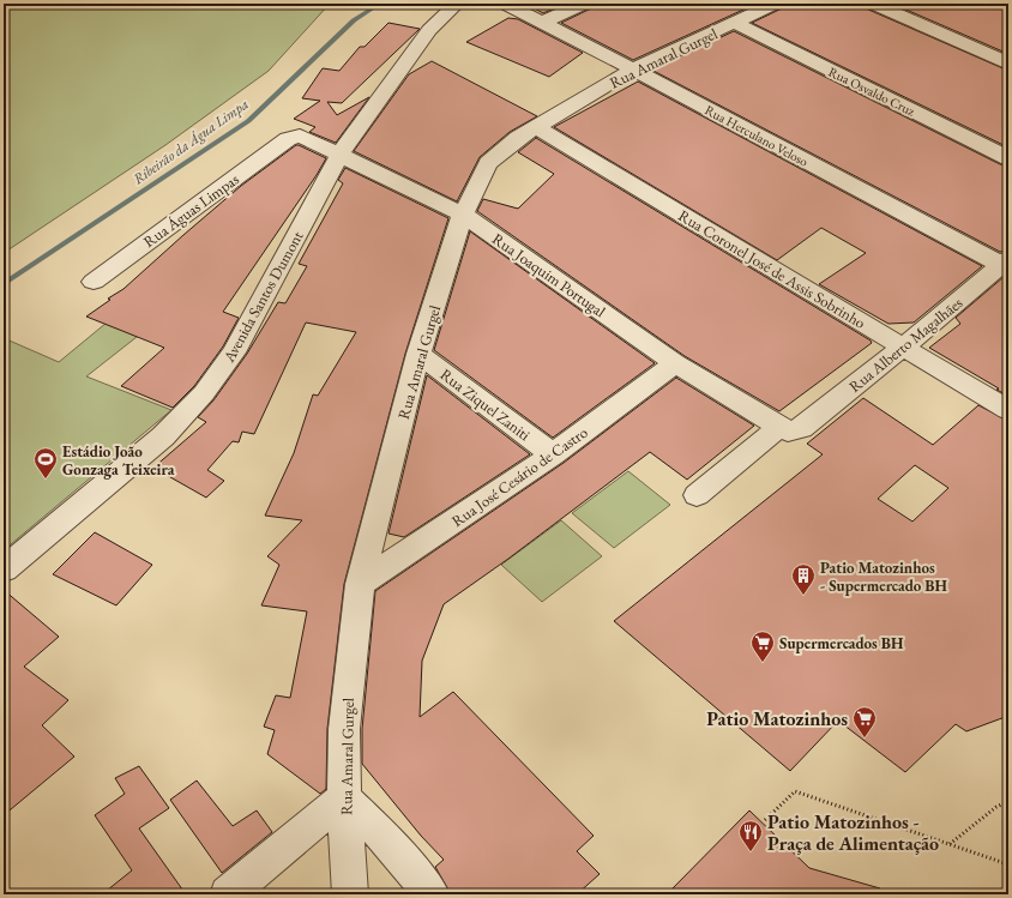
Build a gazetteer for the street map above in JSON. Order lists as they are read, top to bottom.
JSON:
{
  "streets": {
    "street": [
      "Rua Amaral Gurgel",
      "Rua Osvaldo Cruz",
      "Rua Herculano Veloso",
      "Rua Águas Limpas",
      "Rua Coronel José de Assis Sobrinho",
      "Rua Joaquim Portugal",
      "Avenida Santos Dumont",
      "Rua Alberto Magalhães",
      "Rua Ziquel Zaniti",
      "Rua José Cesário de Castro"
    ]
  },
  "crossings": [
    ["Rua Amaral Gurgel", "Rua Osvaldo Cruz"],
    ["Rua Amaral Gurgel", "Rua Herculano Veloso"],
    ["Rua Amaral Gurgel", "Rua Coronel José de Assis Sobrinho"],
    ["Rua Amaral Gurgel", "Rua Joaquim Portugal"],
    ["Rua Amaral Gurgel", "Rua Ziquel Zaniti"],
    ["Rua Amaral Gurgel", "Rua José Cesário de Castro"],
    ["Rua Herculano Veloso", "Rua Alberto Magalhães"],
    ["Rua Águas Limpas", "Rua Joaquim Portugal"],
    ["Rua Coronel José de Assis Sobrinho", "Rua Alberto Magalhães"],
    ["Rua Joaquim Portugal", "Avenida Santos Dumont"],
    ["Rua Joaquim Portugal", "Rua Alberto Magalhães"],
    ["Rua Joaquim Portugal", "Rua José Cesário de Castro"],
    ["Rua Ziquel Zaniti", "Rua José Cesário de Castro"]
  ],
  "water": ["Ribeirão da Água Limpa"],
  "places": {
    "sports": ["Estádio João Gonzaga Teixeira"],
    "building": ["Patio Matozinhos - Supermercado BH"],
    "supermarket": ["Supermercados BH", "Patio Matozinhos"],
    "restaurant": ["Patio Matozinhos - Praça de Alimentação"]
  }
}
